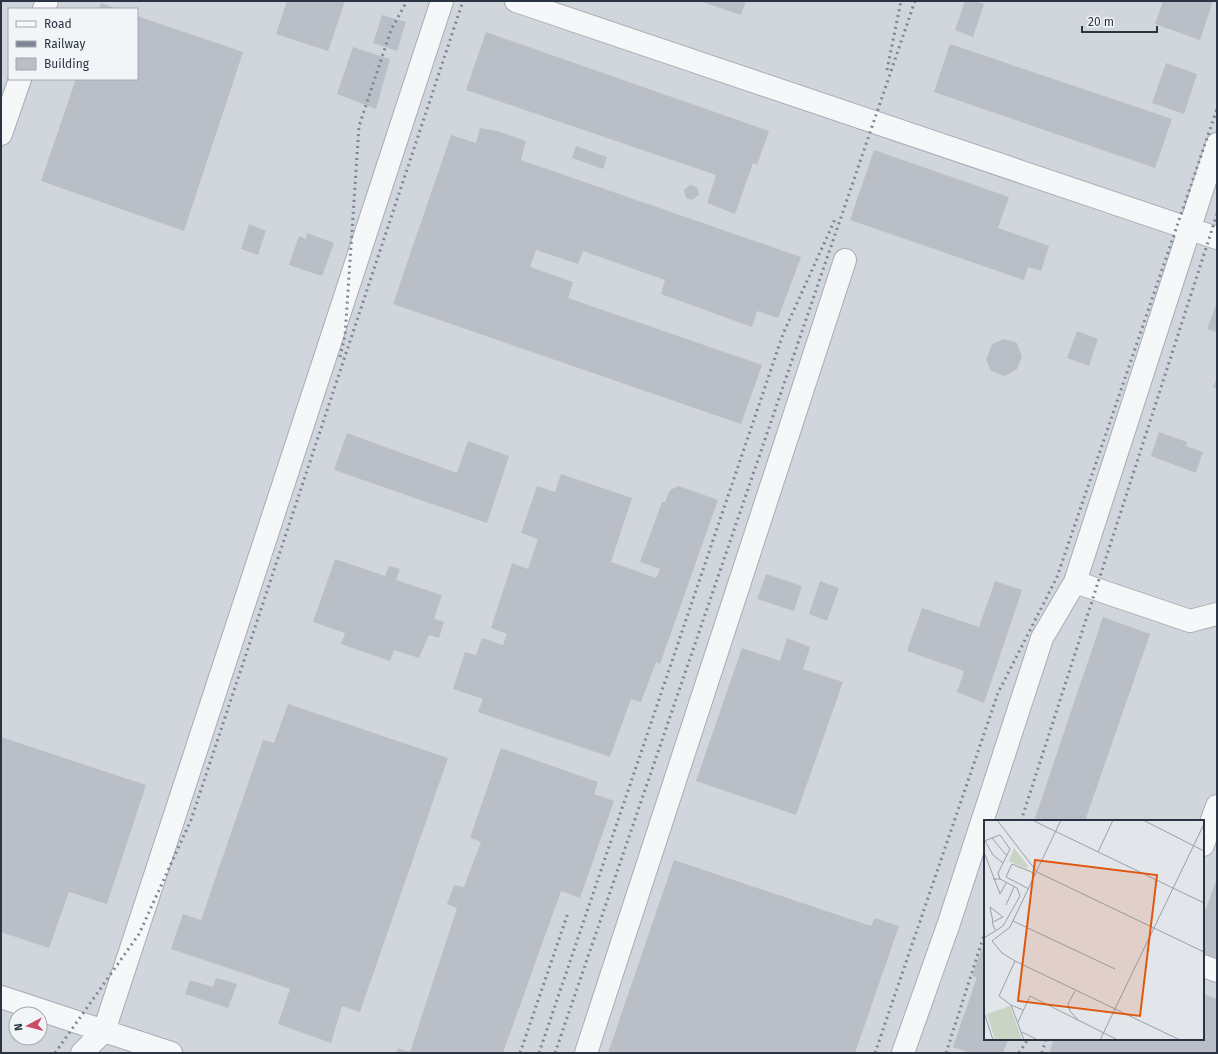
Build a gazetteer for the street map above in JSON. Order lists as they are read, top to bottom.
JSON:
{
  "legend": ["Road", "Railway", "Building"],
  "scale_bar": "20 m",
  "north": "left"
}
